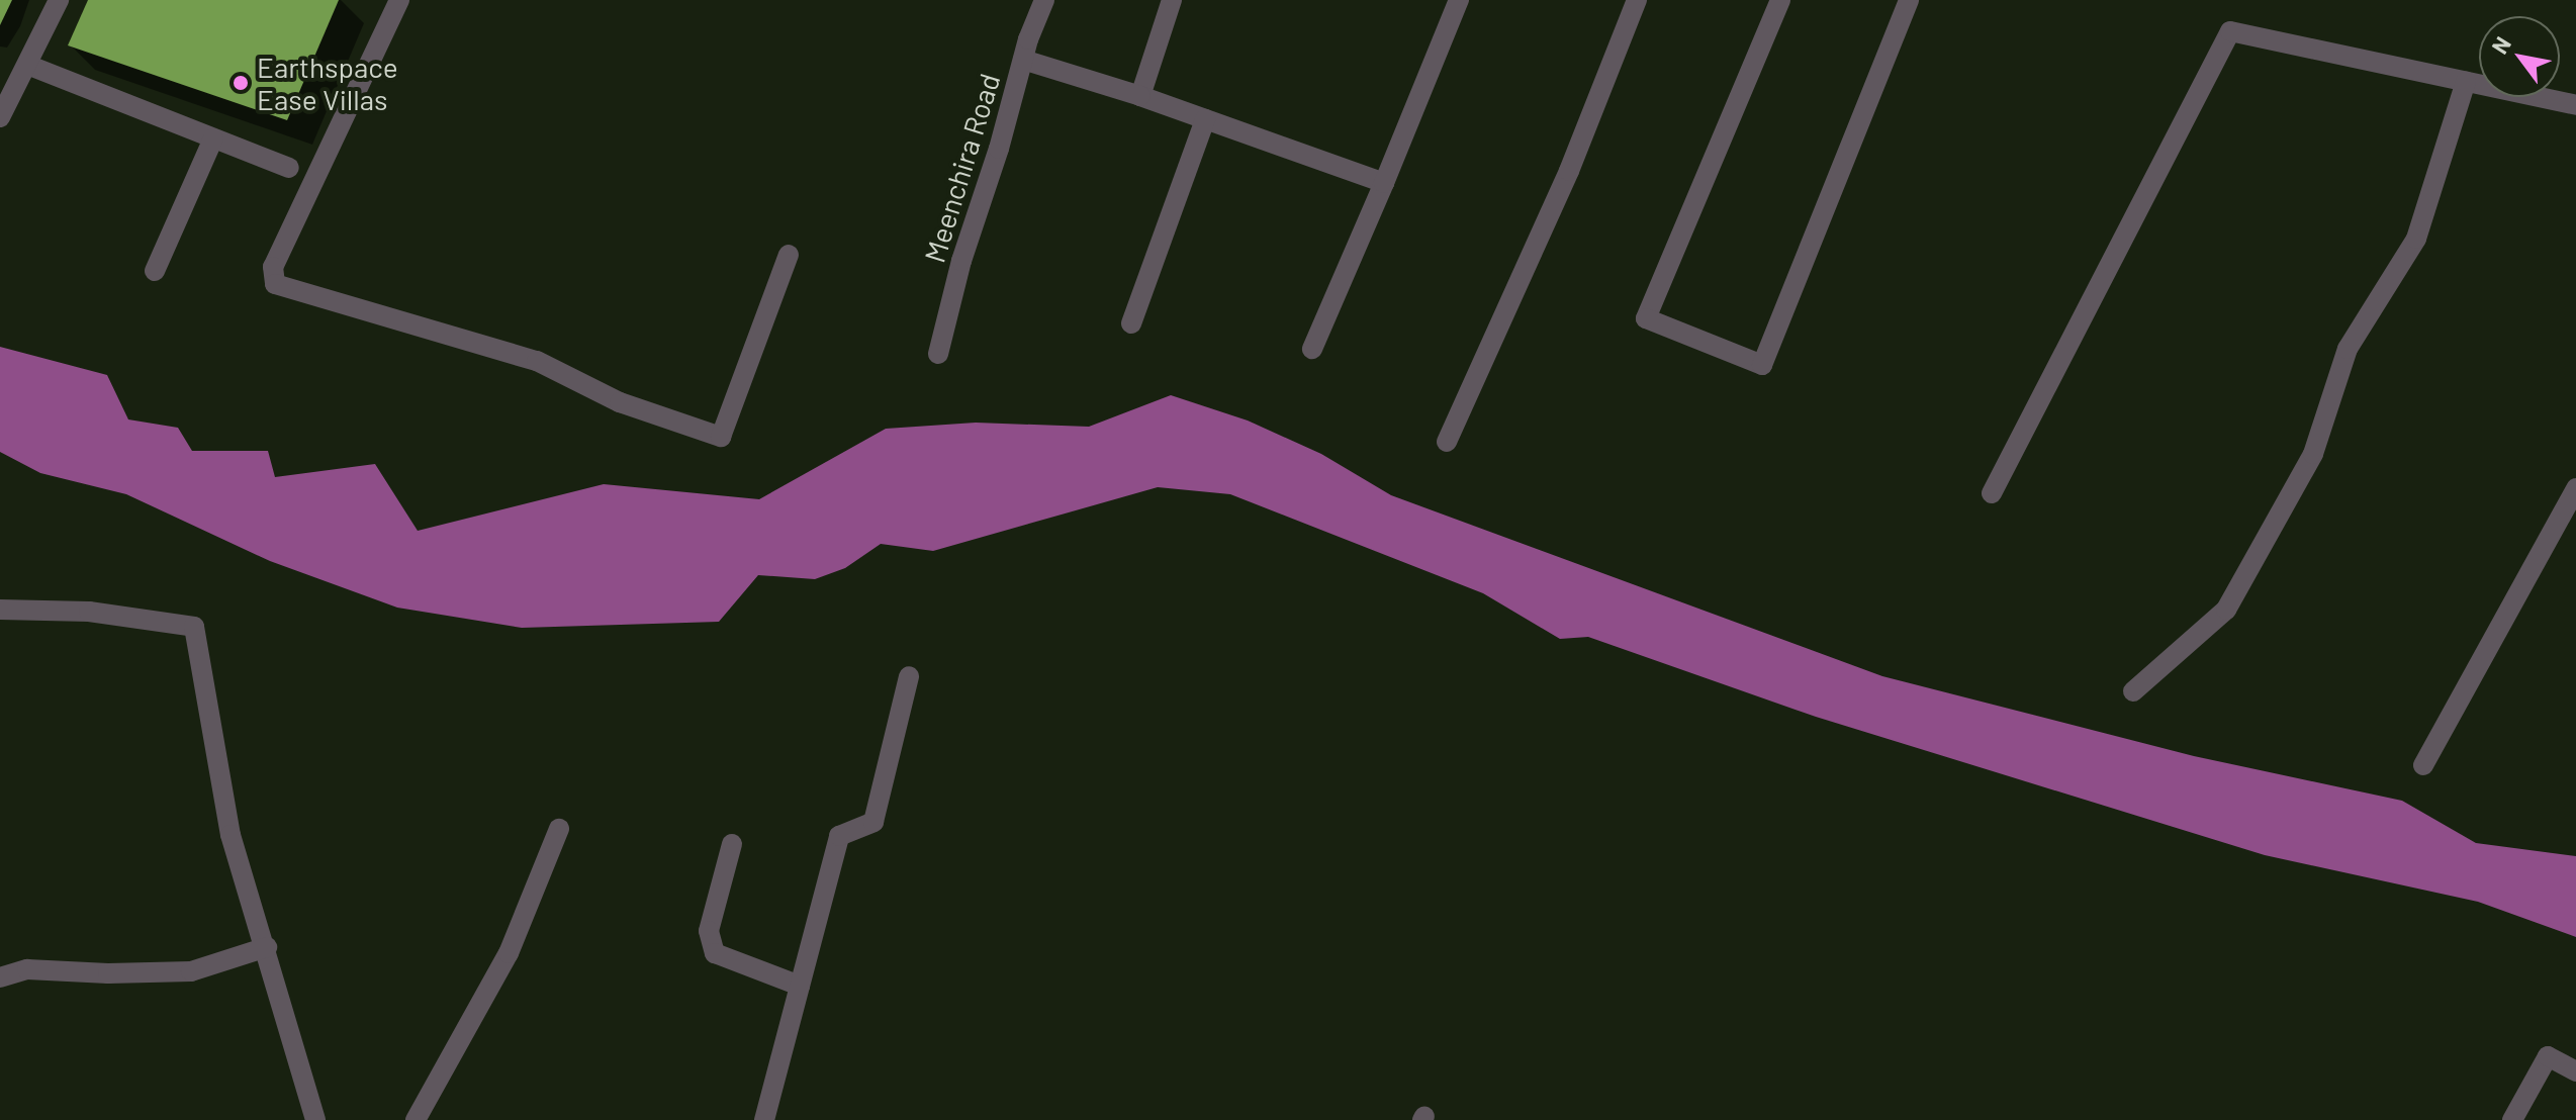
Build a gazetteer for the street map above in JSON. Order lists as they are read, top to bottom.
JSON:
{
  "streets": {
    "street": ["Meenchira Road"]
  },
  "places": ["Earthspace Ease Villas"],
  "north": "top left"
}
